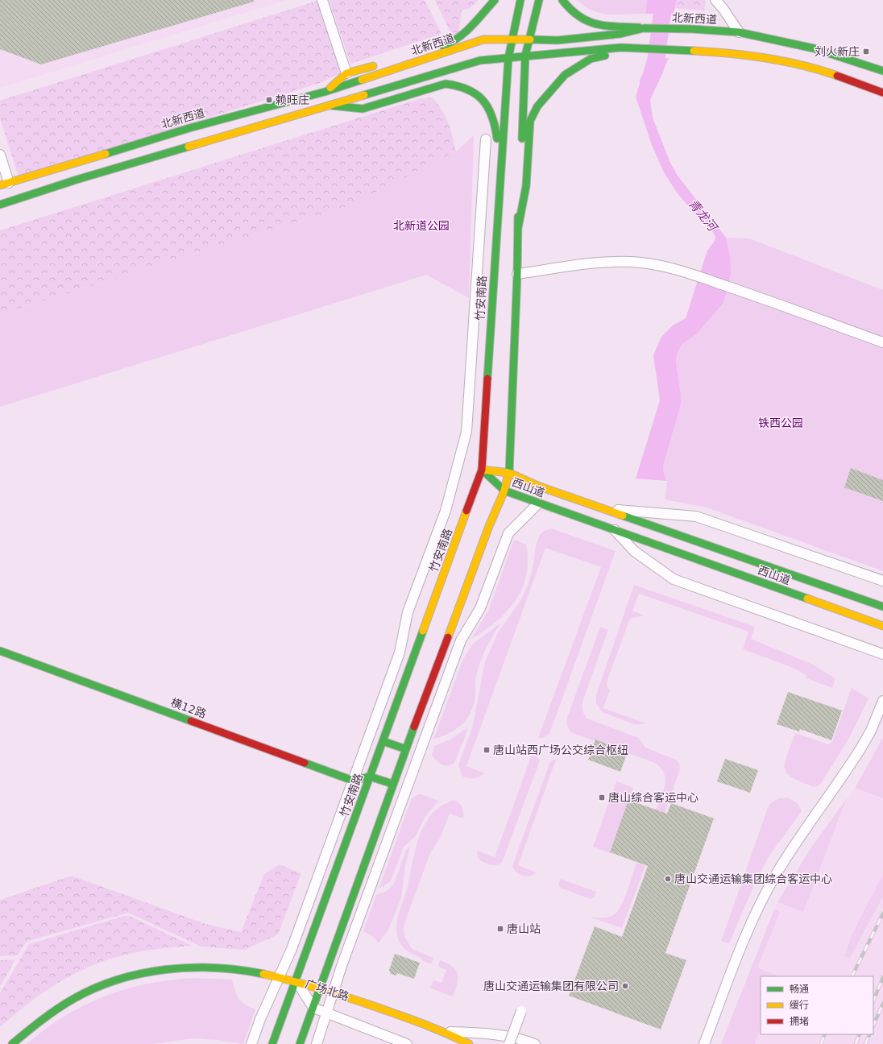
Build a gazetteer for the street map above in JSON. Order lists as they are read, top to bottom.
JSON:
{
  "streets": {
    "main road": [
      "北新西道",
      "竹安南路",
      "西山道",
      "横12路",
      "广场北路"
    ]
  },
  "crossings": [
    ["北新西道", "竹安南路"],
    ["竹安南路", "西山道"],
    ["竹安南路", "广场北路"]
  ],
  "water": ["青龙河"],
  "parks": ["北新道公园", "铁西公园"],
  "places": {
    "transit": [
      "刘火新庄",
      "赖旺庄",
      "唐山站西广场公交综合枢纽",
      "唐山综合客运中心",
      "唐山站"
    ],
    "other": ["唐山交通运输集团综合客运中心", "唐山交通运输集团有限公司"]
  },
  "legend": ["畅通", "缓行", "拥堵"]
}
